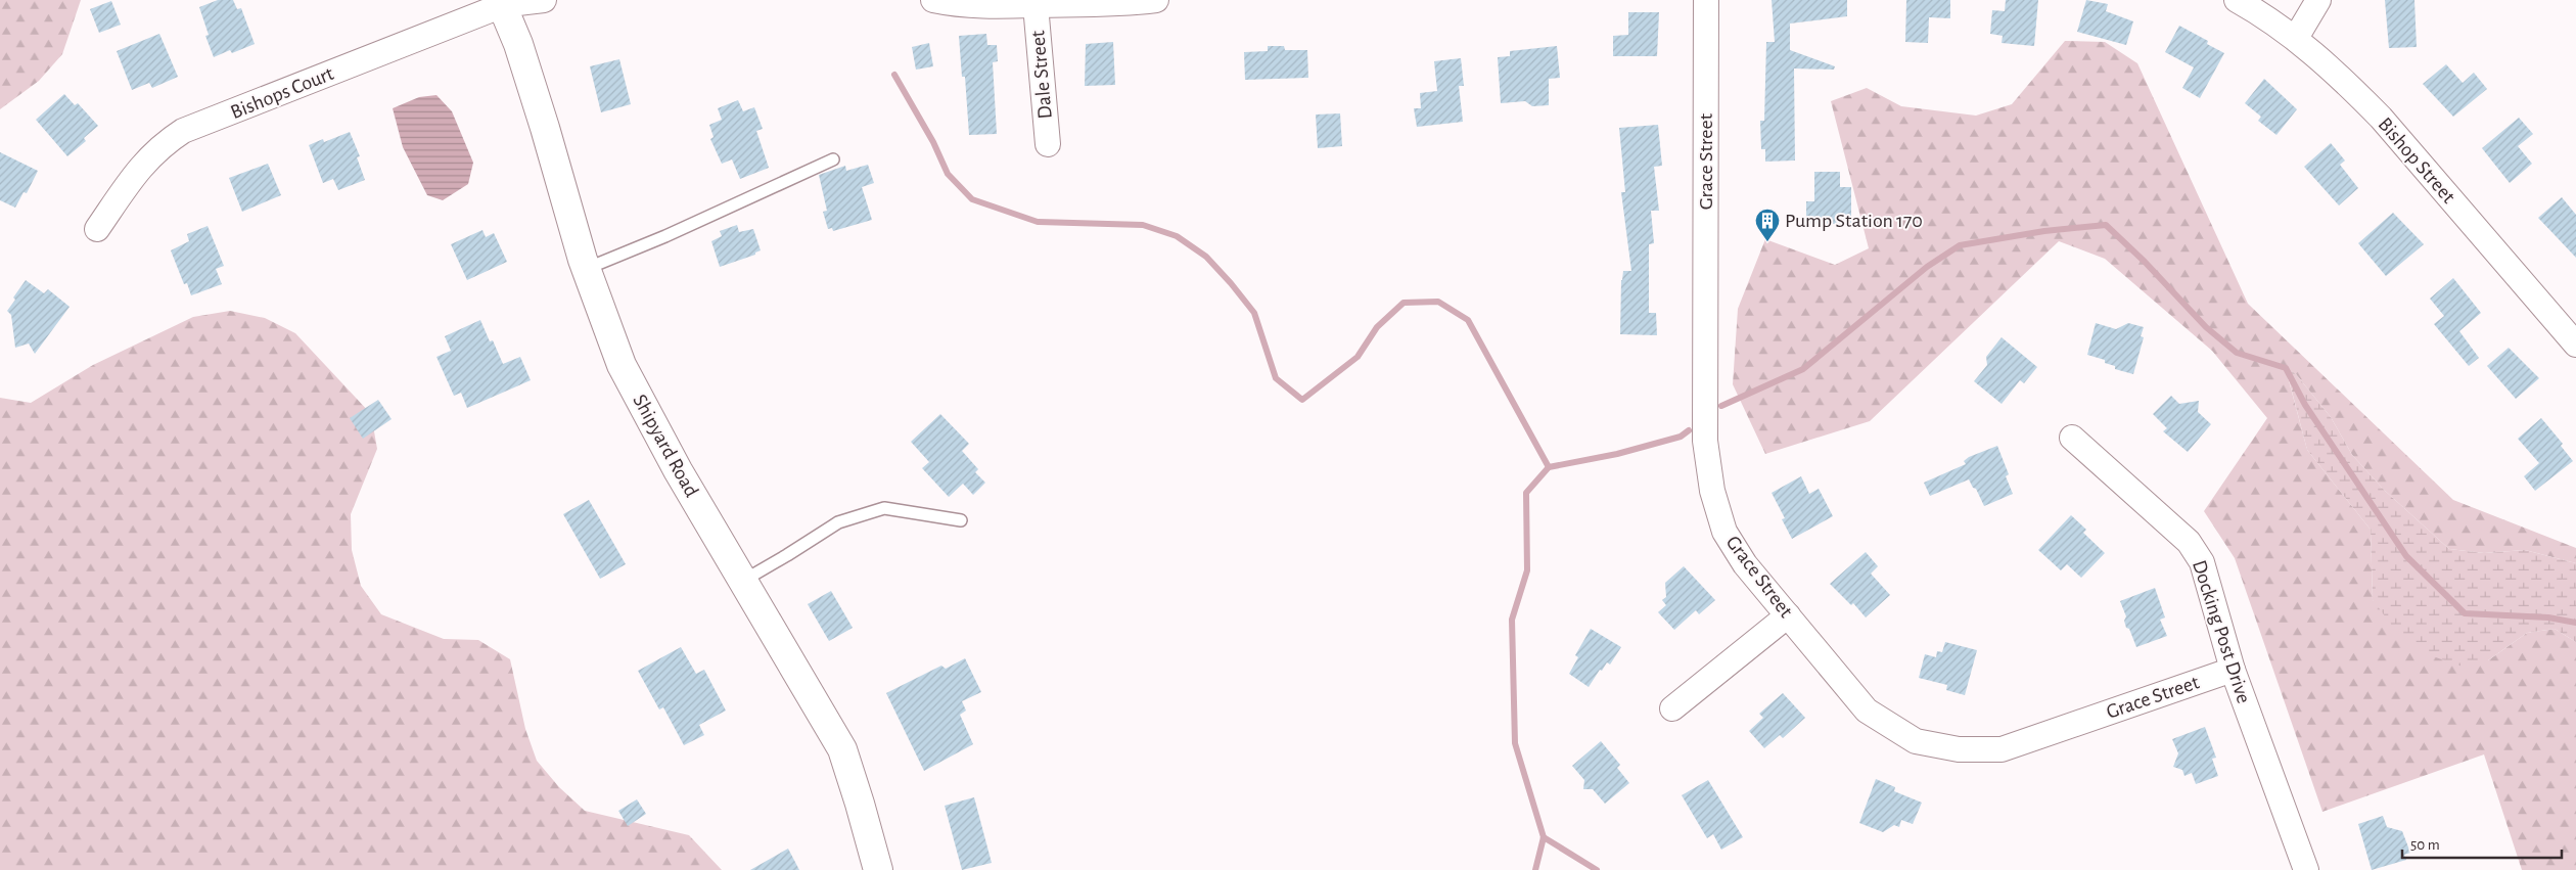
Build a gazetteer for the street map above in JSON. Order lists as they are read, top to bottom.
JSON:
{
  "streets": {
    "street": [
      "Dale Street",
      "Bishops Court",
      "Bishop Street",
      "Grace Street",
      "Shipyard Road",
      "Docking Post Drive"
    ]
  },
  "crossings": [
    ["Bishops Court", "Shipyard Road"],
    ["Grace Street", "Docking Post Drive"]
  ],
  "places": {
    "building": ["Pump Station 170"]
  },
  "scale_bar": "50 m"
}
